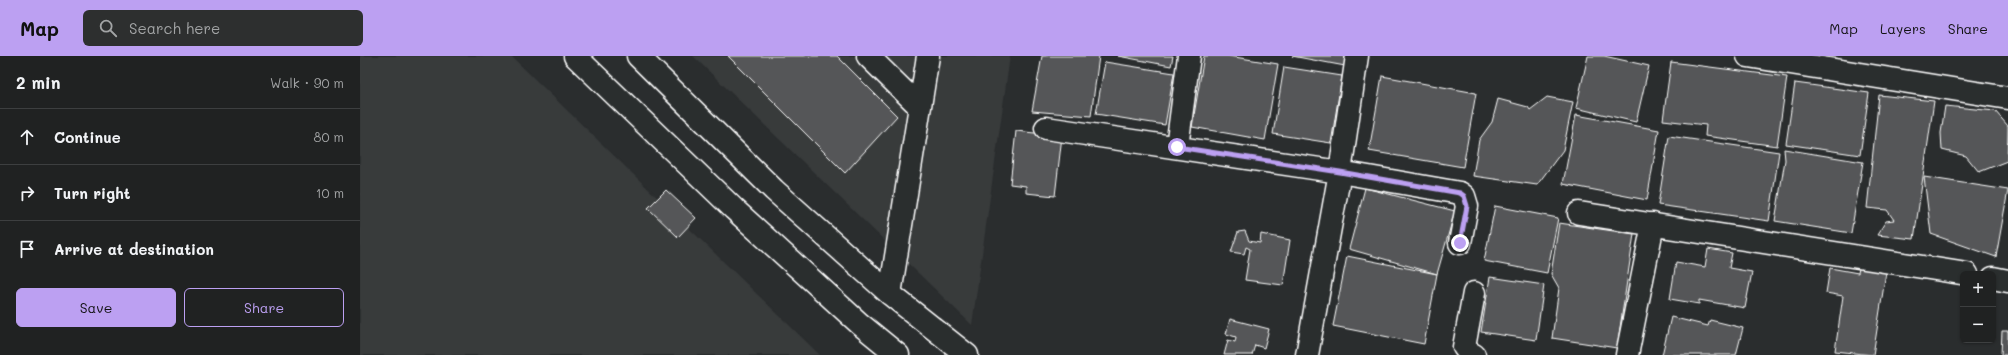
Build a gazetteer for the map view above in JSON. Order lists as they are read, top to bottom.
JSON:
{
  "page": {
    "header": "Map",
    "search": "Search here",
    "nav": ["Map", "Layers", "Share"],
    "heading": ["2 min", "Walk · 90 m"],
    "list": [
      ["Continue", "80 m"],
      ["Turn right", "10 m"],
      "Arrive at destination"
    ],
    "map_buttons": ["+", "−"],
    "buttons": ["Save", "Share"]
  }
}
